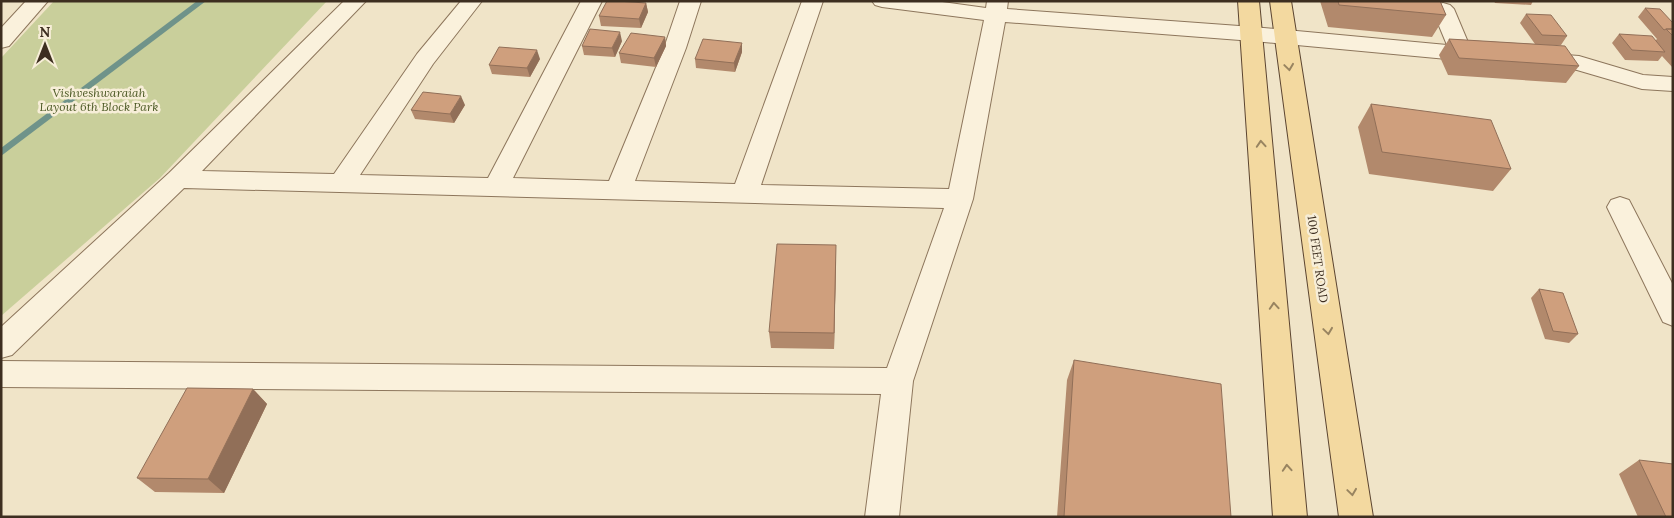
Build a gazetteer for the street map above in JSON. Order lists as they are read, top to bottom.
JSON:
{
  "streets": {
    "main road": ["100 FEET ROAD"]
  },
  "parks": ["Vishveshwaraiah Layout 6th Block Park"],
  "north": "top"
}
